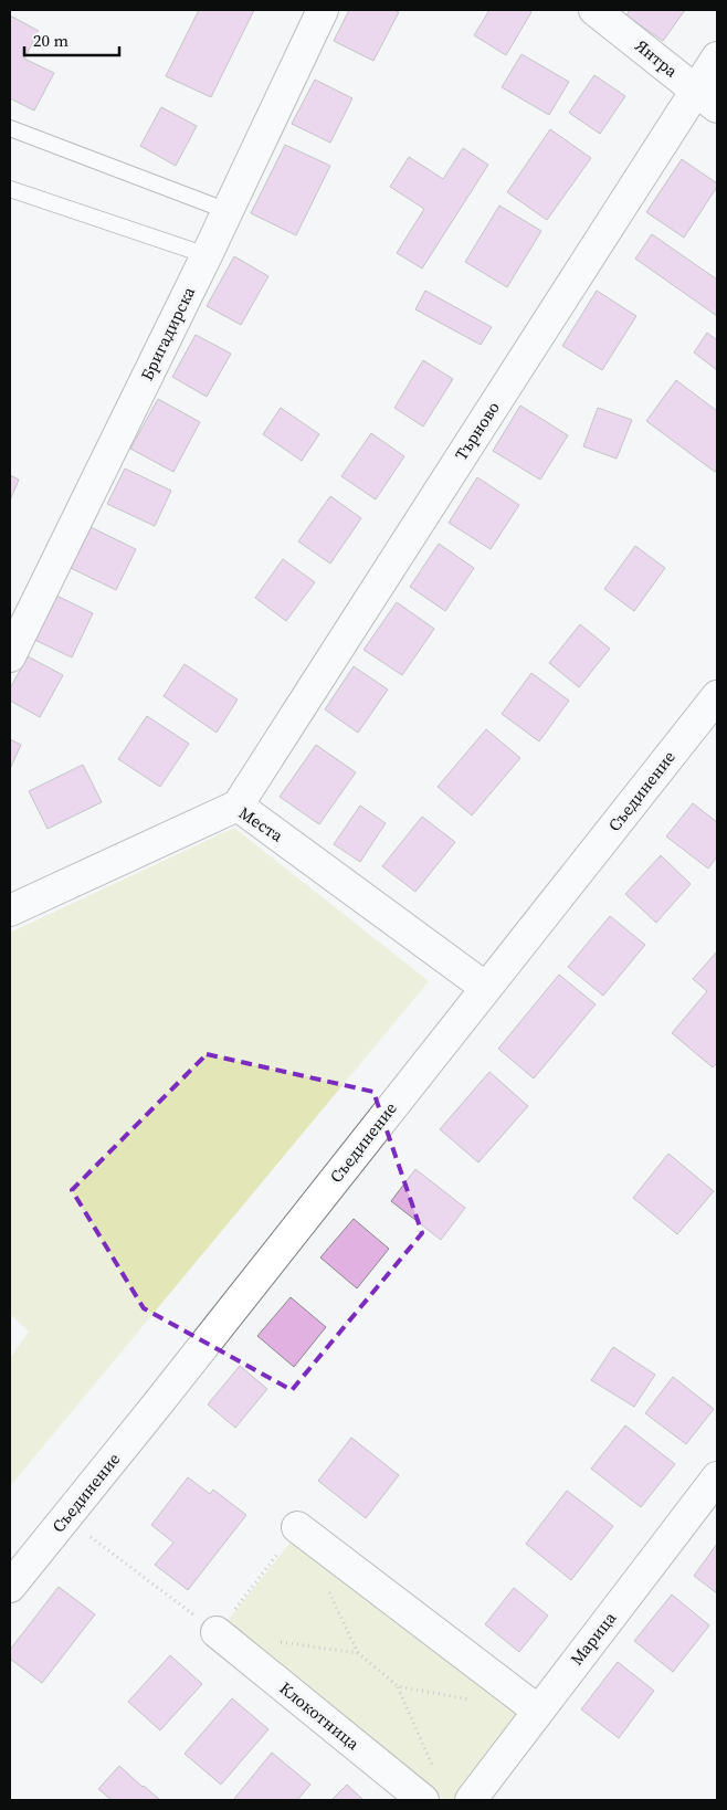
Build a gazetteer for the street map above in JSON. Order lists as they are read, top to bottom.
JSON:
{
  "streets": {
    "street": [
      "Янтра",
      "Бригадирска",
      "Търново",
      "Съединение",
      "Места",
      "Марица",
      "Клокотница"
    ]
  },
  "crossings": [
    ["Янтра", "Търново"],
    ["Търново", "Места"],
    ["Съединение", "Места"]
  ],
  "scale_bar": "20 m"
}
